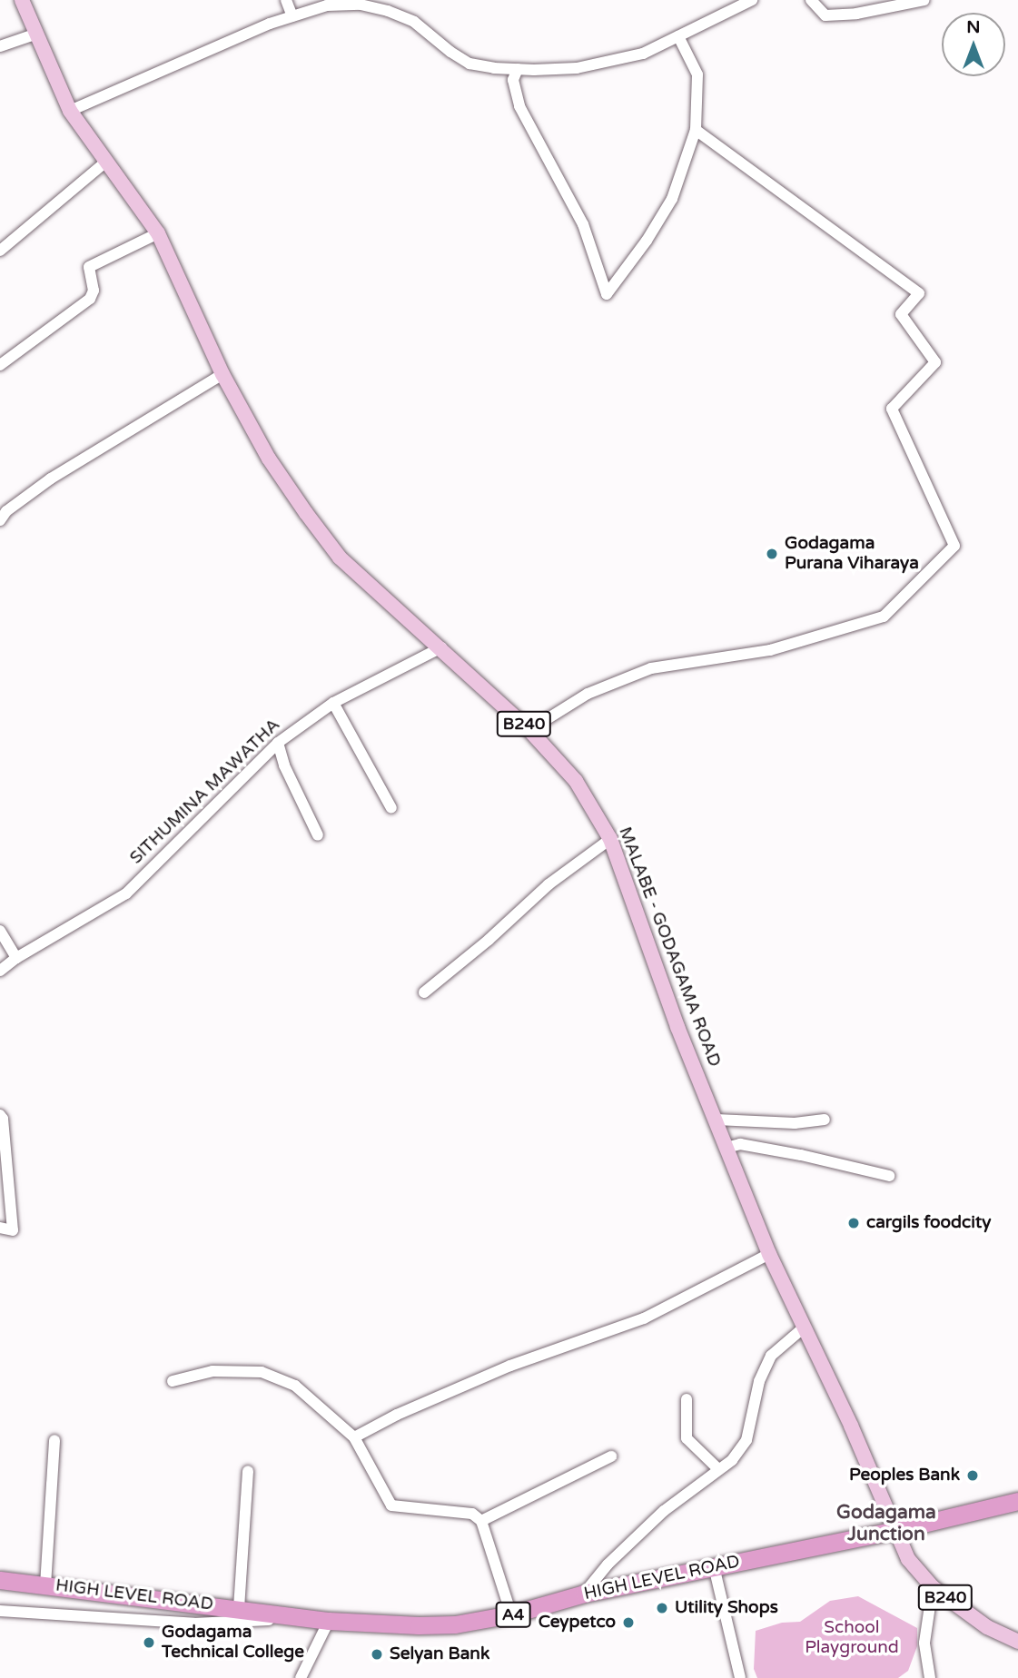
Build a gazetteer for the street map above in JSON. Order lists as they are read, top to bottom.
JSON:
{
  "streets": {
    "highway": ["HIGH LEVEL ROAD", "A4"],
    "main road": ["B240", "MALABE - GODAGAMA ROAD"],
    "street": ["SITHUMINA MAWATHA"]
  },
  "crossings": [
    ["B240", "MALABE - GODAGAMA ROAD"],
    ["B240", "HIGH LEVEL ROAD"],
    ["SITHUMINA MAWATHA", "MALABE - GODAGAMA ROAD"],
    ["MALABE - GODAGAMA ROAD", "HIGH LEVEL ROAD"]
  ],
  "districts": ["Godagama Junction"],
  "parks": ["School Playground"],
  "places": [
    "Godagama Purana Viharaya",
    "cargils foodcity",
    "Peoples Bank",
    "Utility Shops",
    "Ceypetco",
    "Godagama Technical College",
    "Selyan Bank"
  ],
  "north": "top"
}
